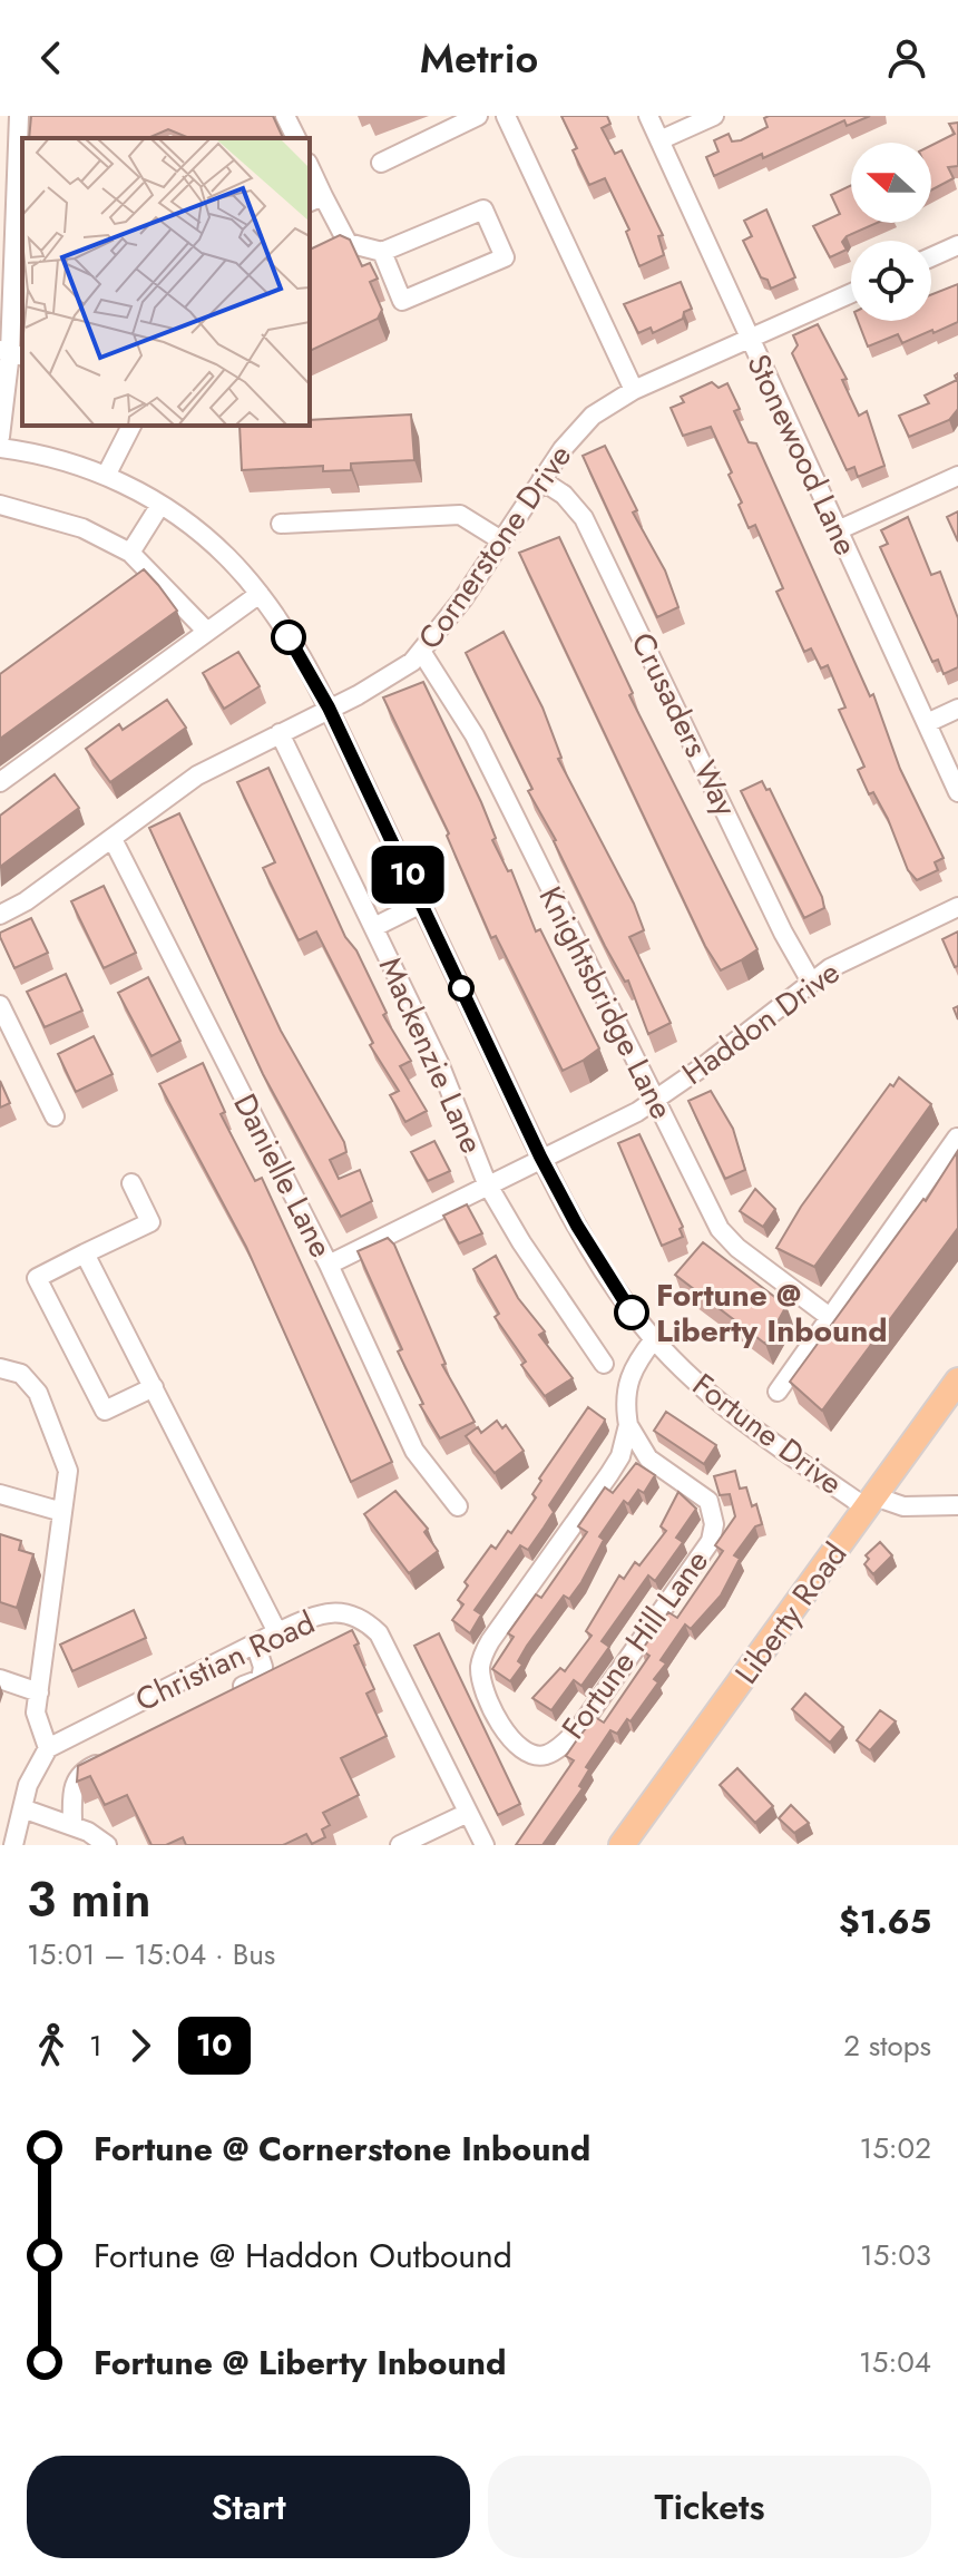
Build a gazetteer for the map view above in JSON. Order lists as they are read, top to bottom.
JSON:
{
  "streets": {
    "main road": ["Liberty Road"],
    "street": [
      "Stonewood Lane",
      "Cornerstone Drive",
      "Crusaders Way",
      "Knightsbridge Lane",
      "Haddon Drive",
      "Mackenzie Lane",
      "Danielle Lane",
      "Fortune Drive",
      "Fortune Hill Lane",
      "Christian Road"
    ]
  },
  "crossings": [
    ["Stonewood Lane", "Cornerstone Drive"],
    ["Cornerstone Drive", "Crusaders Way"],
    ["Cornerstone Drive", "Knightsbridge Lane"],
    ["Cornerstone Drive", "Mackenzie Lane"],
    ["Cornerstone Drive", "Danielle Lane"],
    ["Cornerstone Drive", "Fortune Drive"],
    ["Crusaders Way", "Haddon Drive"],
    ["Knightsbridge Lane", "Haddon Drive"],
    ["Haddon Drive", "Mackenzie Lane"],
    ["Haddon Drive", "Danielle Lane"],
    ["Haddon Drive", "Fortune Drive"],
    ["Fortune Drive", "Liberty Road"],
    ["Fortune Drive", "Fortune Hill Lane"]
  ],
  "places": ["Fortune @ Liberty Inbound"],
  "lines": ["bus line 10"],
  "north": "left",
  "page": {
    "header": "Metrio",
    "on_map": "10",
    "heading": ["3 min", "15:01 – 15:04 · Bus", "$1.65"],
    "legs": ["1", "10", "2 stops"],
    "list": [
      {
        "name": "Fortune @ Cornerstone Inbound",
        "value": "15:02"
      },
      {
        "name": "Fortune @ Haddon Outbound",
        "value": "15:03"
      },
      {
        "name": "Fortune @ Liberty Inbound",
        "value": "15:04"
      }
    ],
    "buttons": ["Start", "Tickets"]
  }
}
